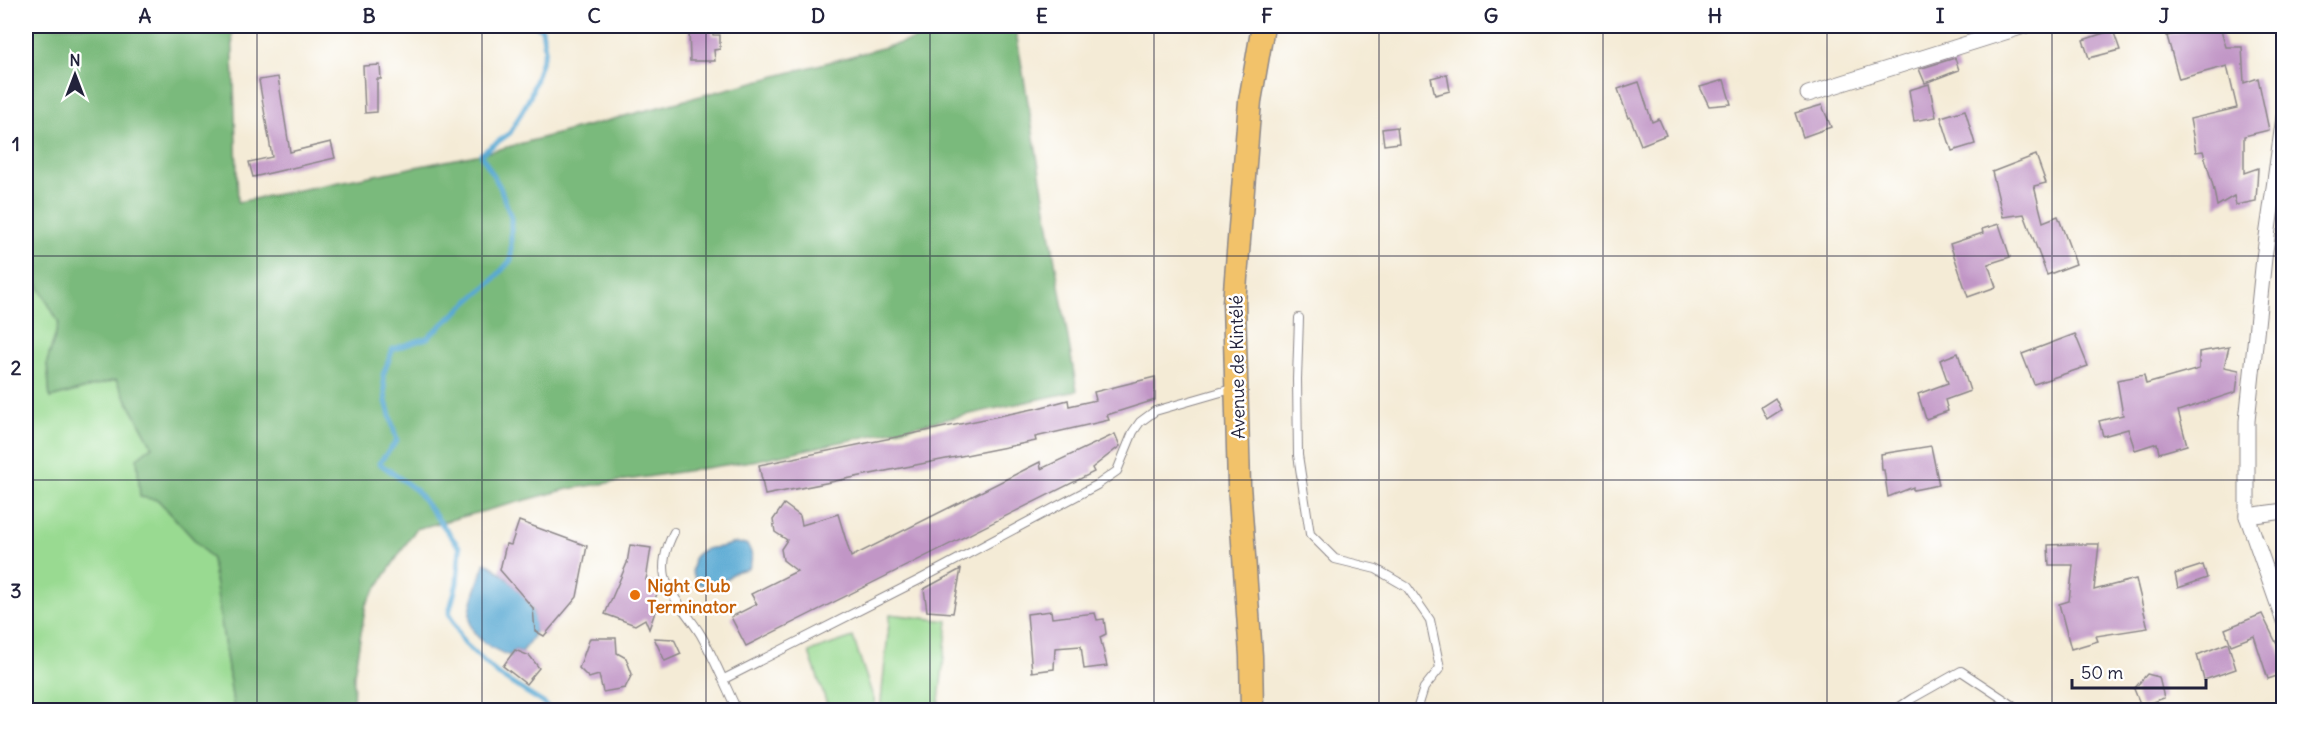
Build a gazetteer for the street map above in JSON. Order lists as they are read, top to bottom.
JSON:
{
  "streets": {
    "main road": ["Avenue de Kintélé"]
  },
  "places": ["Night Club Terminator"],
  "scale_bar": "50 m",
  "north": "top",
  "grid": {
    "columns": [
      "A",
      "B",
      "C",
      "D",
      "E",
      "F",
      "G",
      "H",
      "I",
      "J"
    ],
    "rows": ["1", "2", "3"]
  }
}
